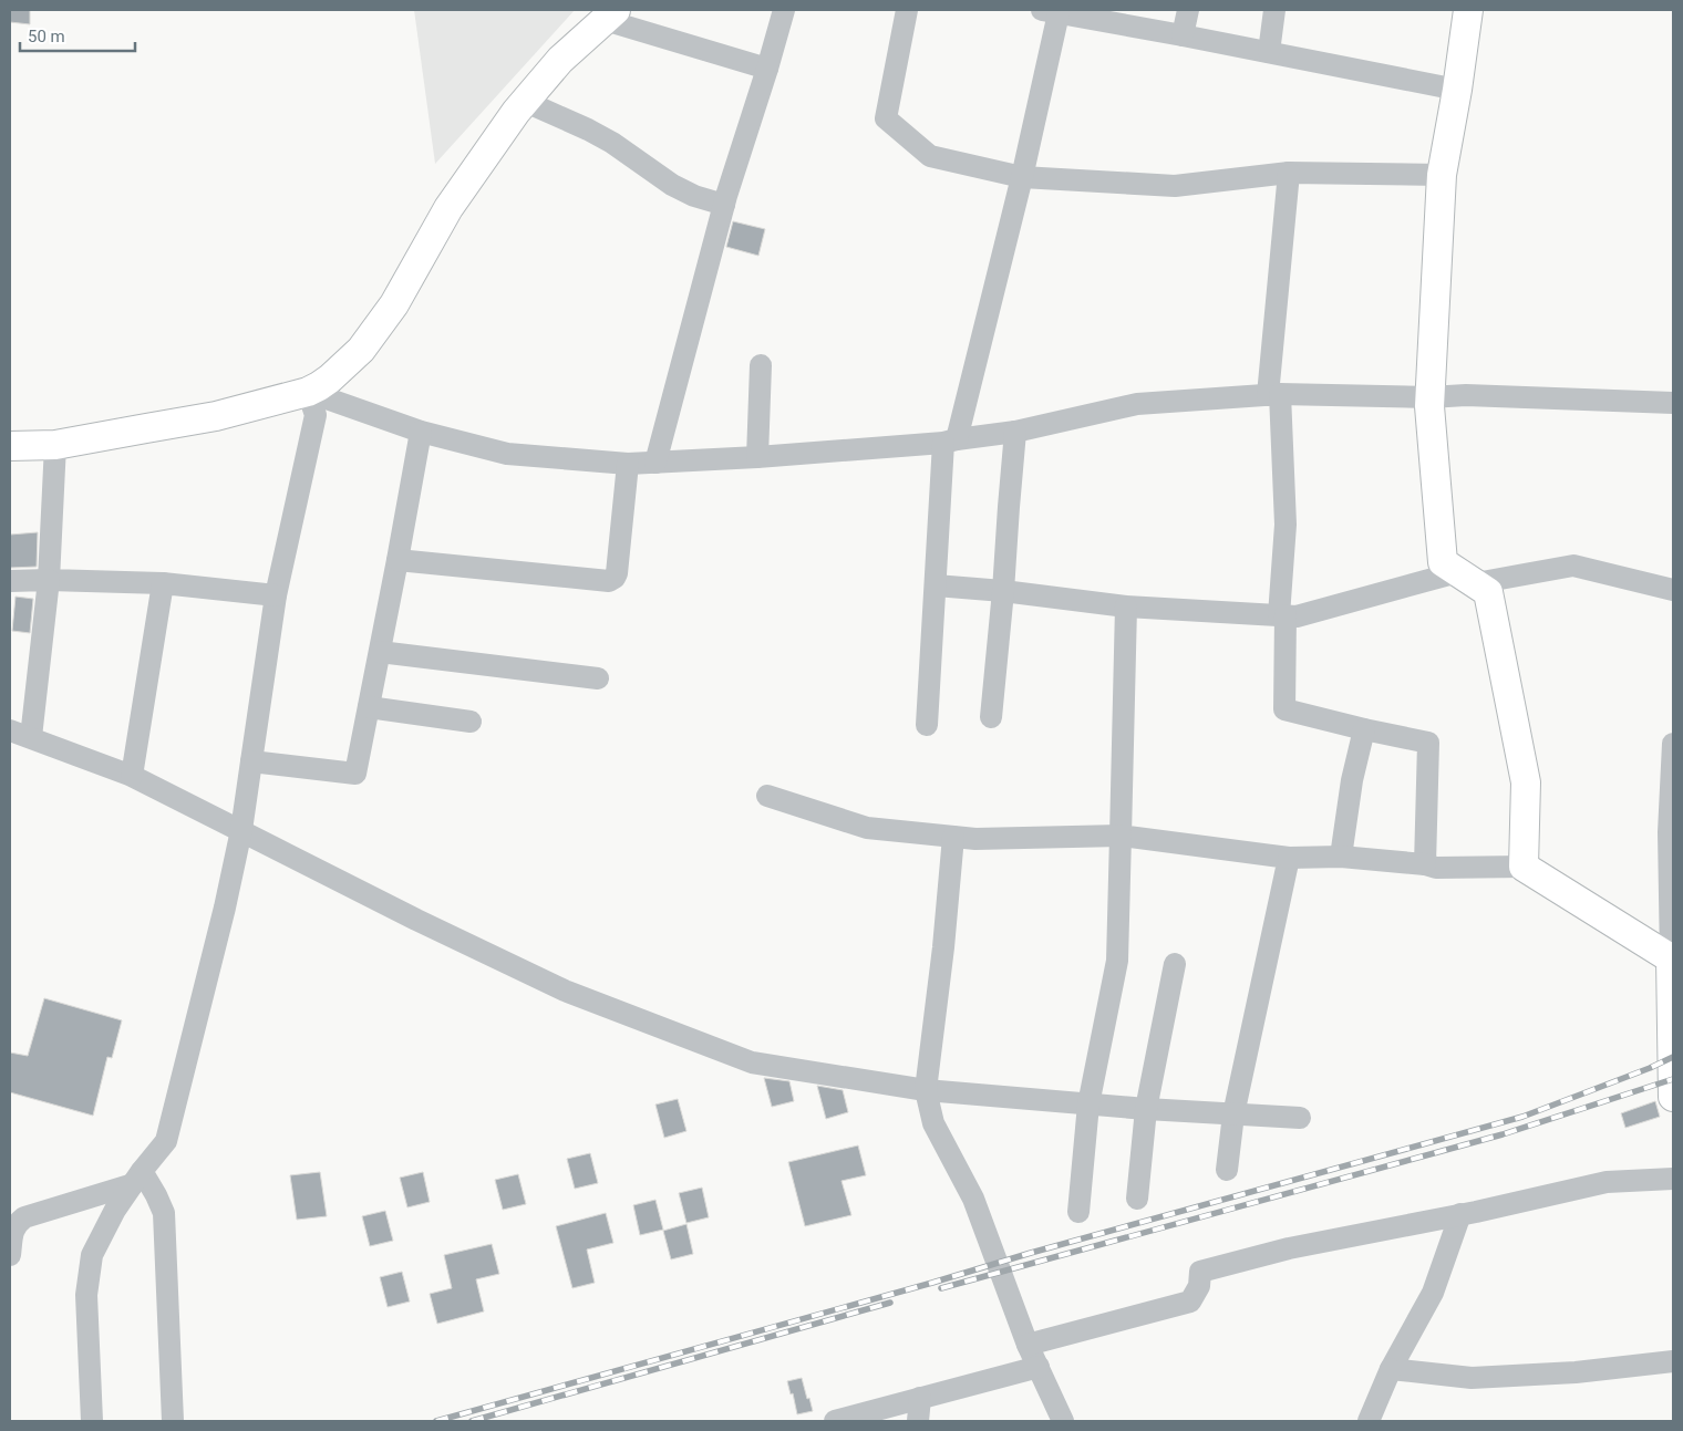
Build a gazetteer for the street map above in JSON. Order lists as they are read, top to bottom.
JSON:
{
  "scale_bar": "50 m"
}
